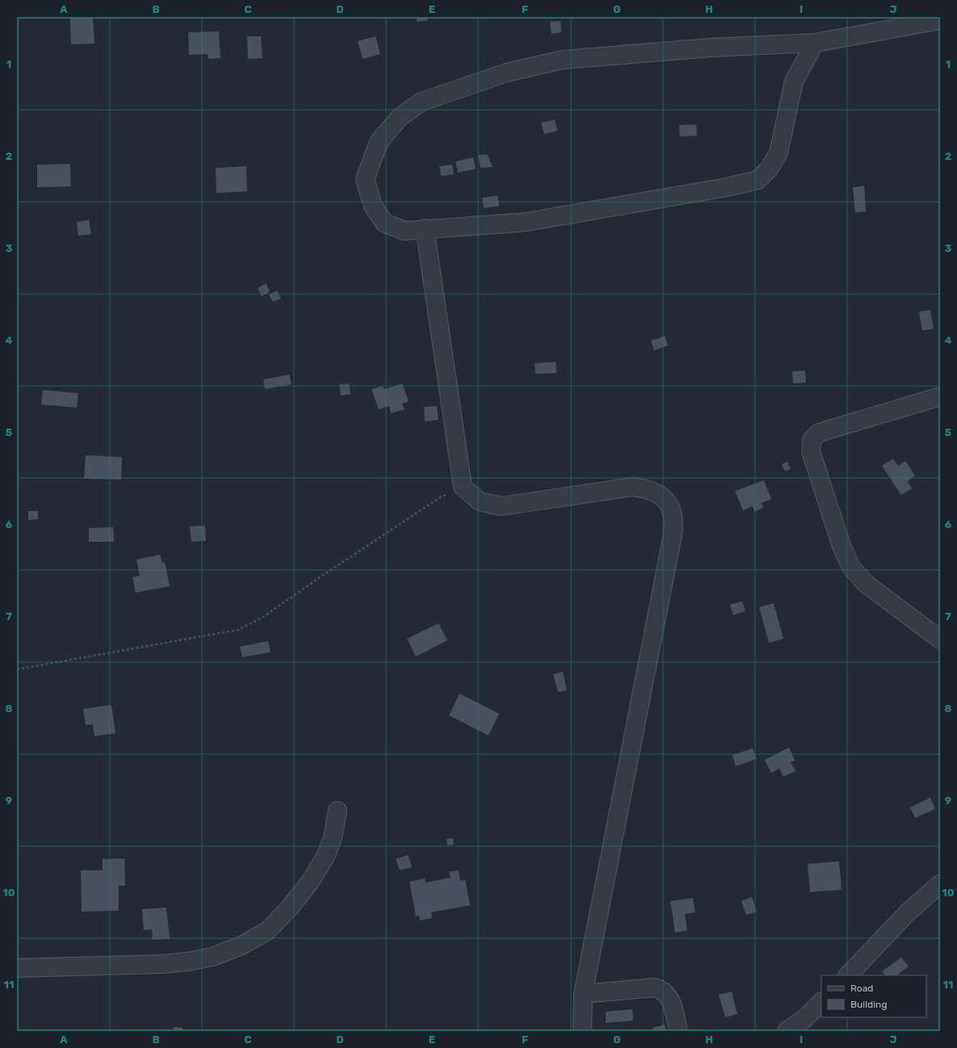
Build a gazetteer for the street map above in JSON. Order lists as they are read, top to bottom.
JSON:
{
  "legend": ["Road", "Building"],
  "grid": {
    "columns": [
      "A",
      "B",
      "C",
      "D",
      "E",
      "F",
      "G",
      "H",
      "I",
      "J"
    ],
    "rows": [
      "1",
      "2",
      "3",
      "4",
      "5",
      "6",
      "7",
      "8",
      "9",
      "10",
      "11"
    ]
  }
}
